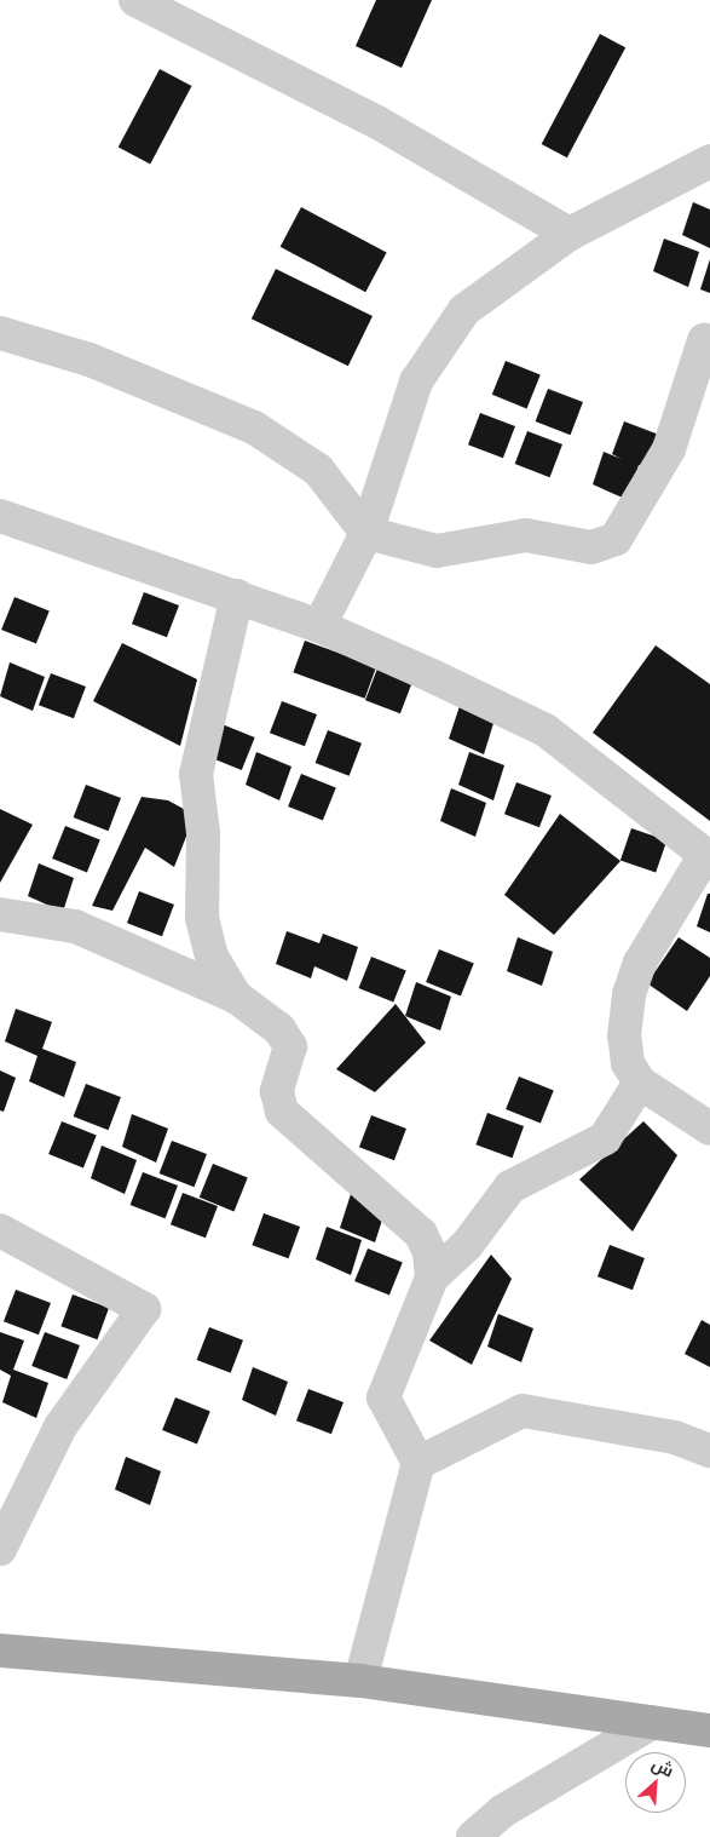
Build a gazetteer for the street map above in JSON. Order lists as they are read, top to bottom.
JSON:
{
  "north": "top right"
}
